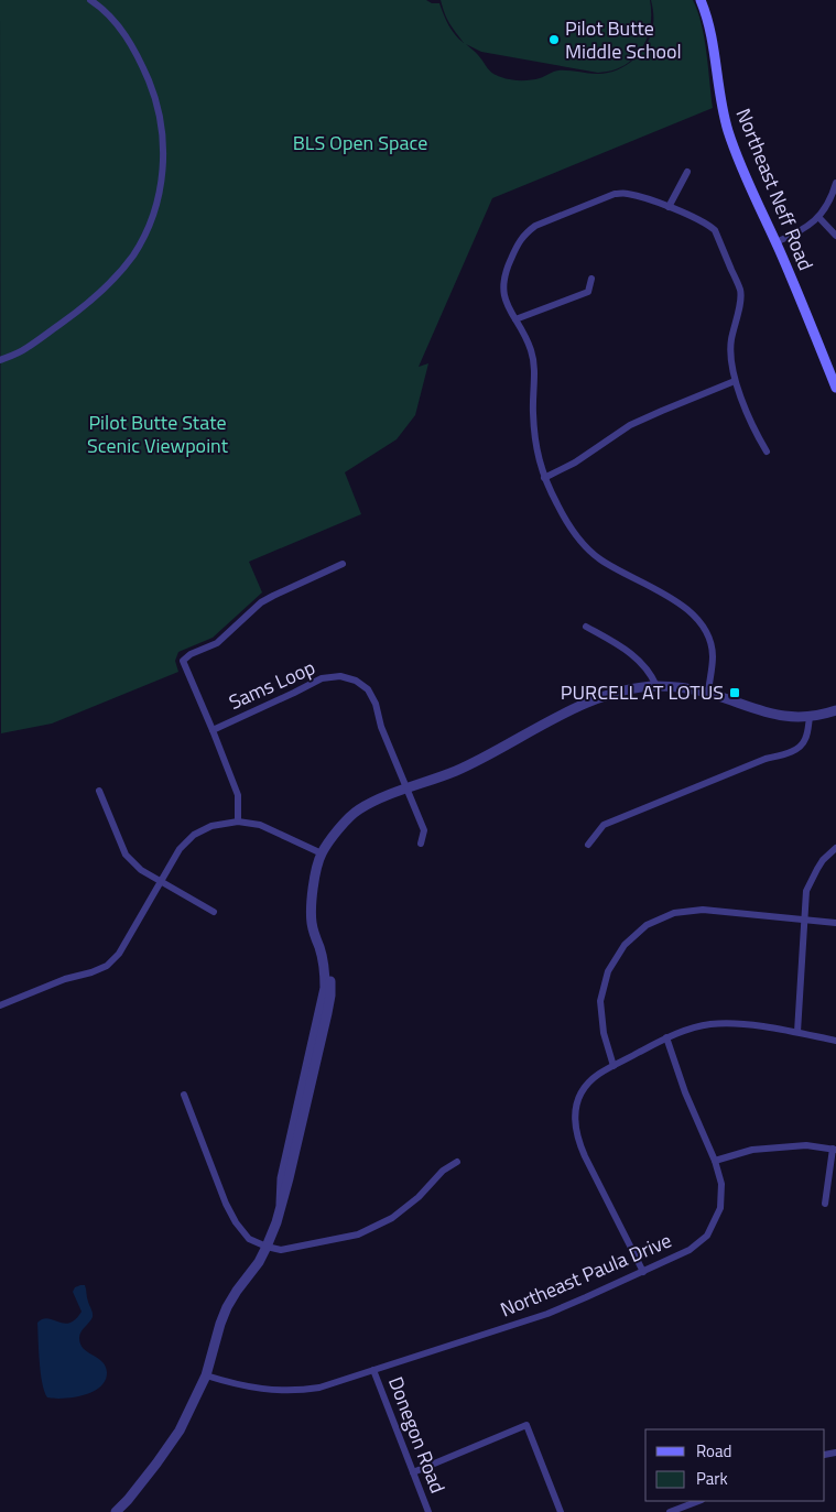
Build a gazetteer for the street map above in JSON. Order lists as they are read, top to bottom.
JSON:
{
  "streets": {
    "main road": ["Northeast Neff Road"],
    "street": ["Sams Loop", "Northeast Paula Drive", "Donegon Road"]
  },
  "crossings": [
    ["Northeast Paula Drive", "Donegon Road"]
  ],
  "parks": ["BLS Open Space", "Pilot Butte State Scenic Viewpoint"],
  "places": {
    "other": ["Pilot Butte Middle School"],
    "transit": ["PURCELL AT LOTUS"]
  },
  "legend": ["Road", "Park"]
}
